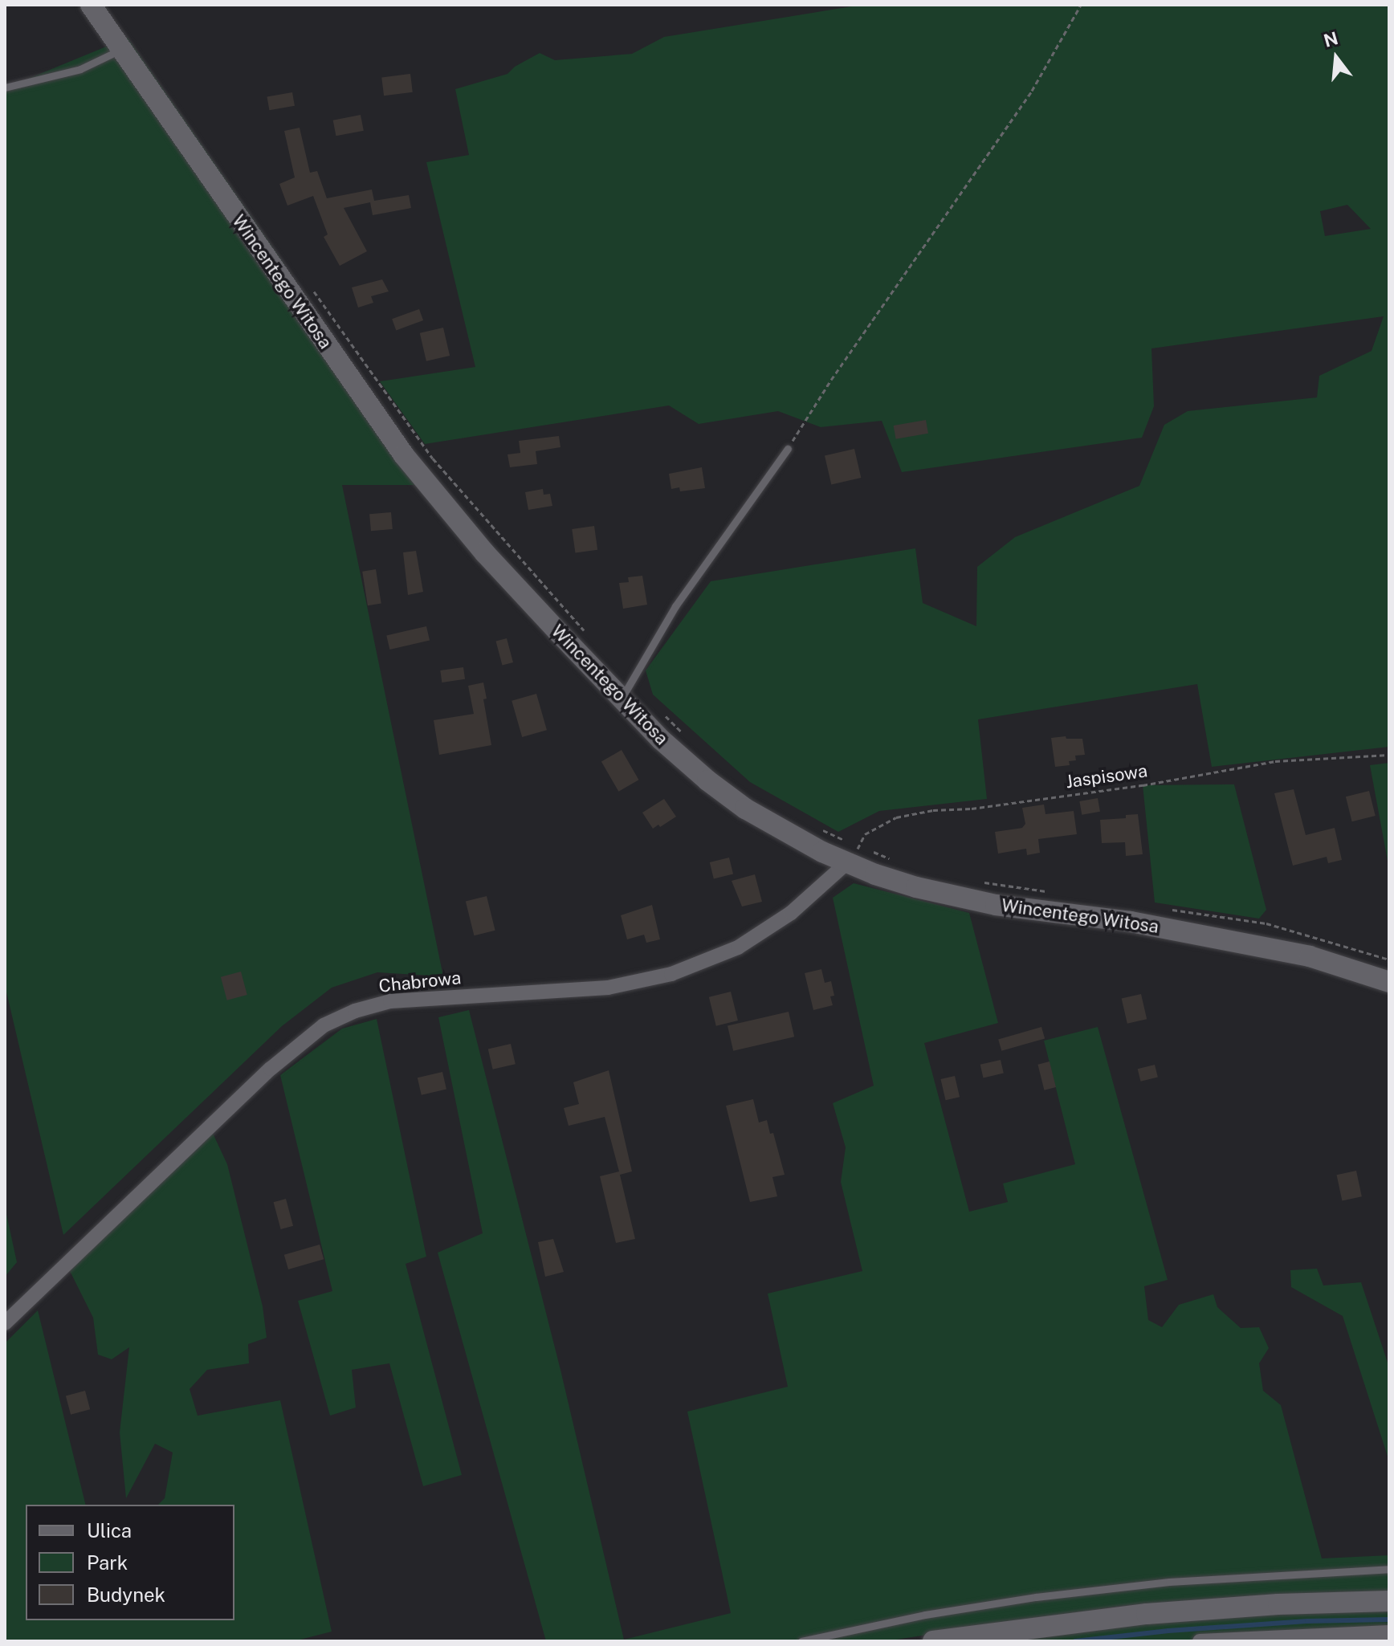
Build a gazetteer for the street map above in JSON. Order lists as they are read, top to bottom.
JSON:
{
  "streets": {
    "main road": ["Wincentego Witosa"],
    "street": ["Chabrowa"],
    "path": ["Jaspisowa"]
  },
  "crossings": [
    ["Wincentego Witosa", "Jaspisowa"],
    ["Wincentego Witosa", "Chabrowa"],
    ["Jaspisowa", "Chabrowa"]
  ],
  "legend": ["Ulica", "Park", "Budynek"],
  "north": "top"
}
